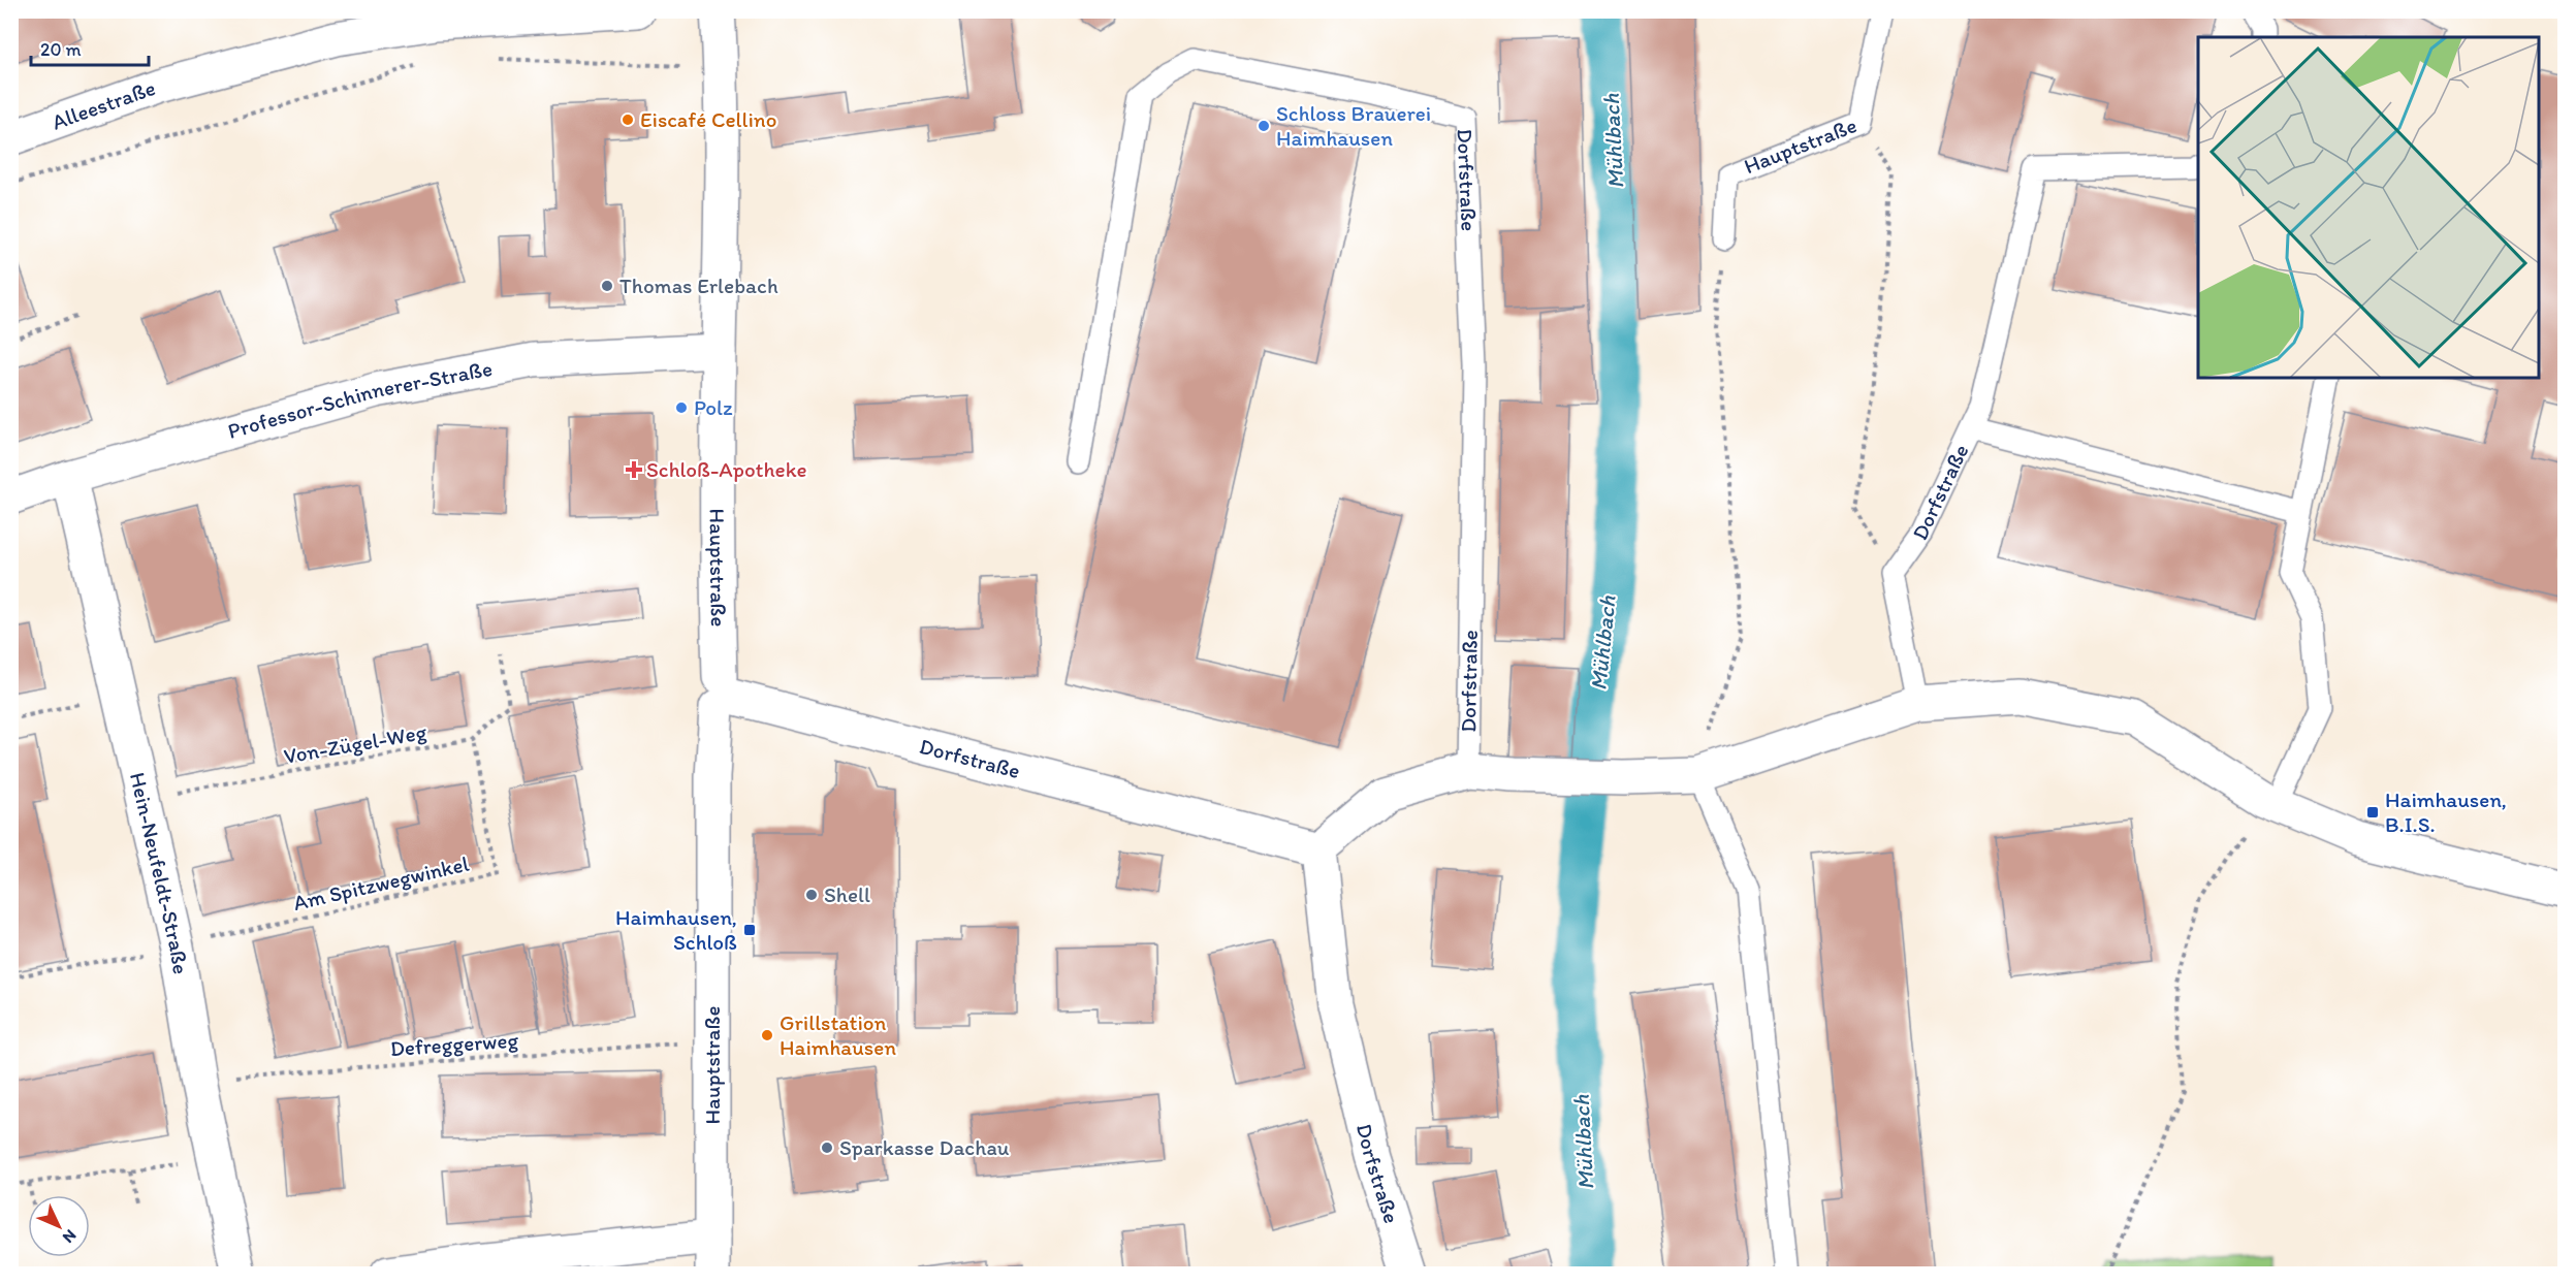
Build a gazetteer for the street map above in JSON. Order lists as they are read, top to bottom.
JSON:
{
  "streets": {
    "street": [
      "Alleestraße",
      "Hauptstraße",
      "Dorfstraße",
      "Professor-Schinnerer-Straße",
      "Hein-Neufeldt-Straße"
    ],
    "path": ["Von-Zügel-Weg", "Am Spitzwegwinkel", "Defreggerweg"]
  },
  "crossings": [
    ["Hauptstraße", "Dorfstraße"],
    ["Hauptstraße", "Professor-Schinnerer-Straße"],
    ["Hauptstraße", "Defreggerweg"],
    ["Professor-Schinnerer-Straße", "Hein-Neufeldt-Straße"],
    ["Von-Zügel-Weg", "Hein-Neufeldt-Straße"],
    ["Von-Zügel-Weg", "Am Spitzwegwinkel"],
    ["Hein-Neufeldt-Straße", "Am Spitzwegwinkel"],
    ["Hein-Neufeldt-Straße", "Defreggerweg"]
  ],
  "water": ["Mühlbach"],
  "places": {
    "other": [
      "Eiscafé Cellino",
      "Schloss Brauerei Haimhausen",
      "Thomas Erlebach",
      "Polz",
      "Shell",
      "Grillstation Haimhausen",
      "Sparkasse Dachau"
    ],
    "health": ["Schloß-Apotheke"],
    "transit": ["Haimhausen, B.I.S.", "Haimhausen, Schloß"]
  },
  "scale_bar": "20 m",
  "north": "bottom right"
}
